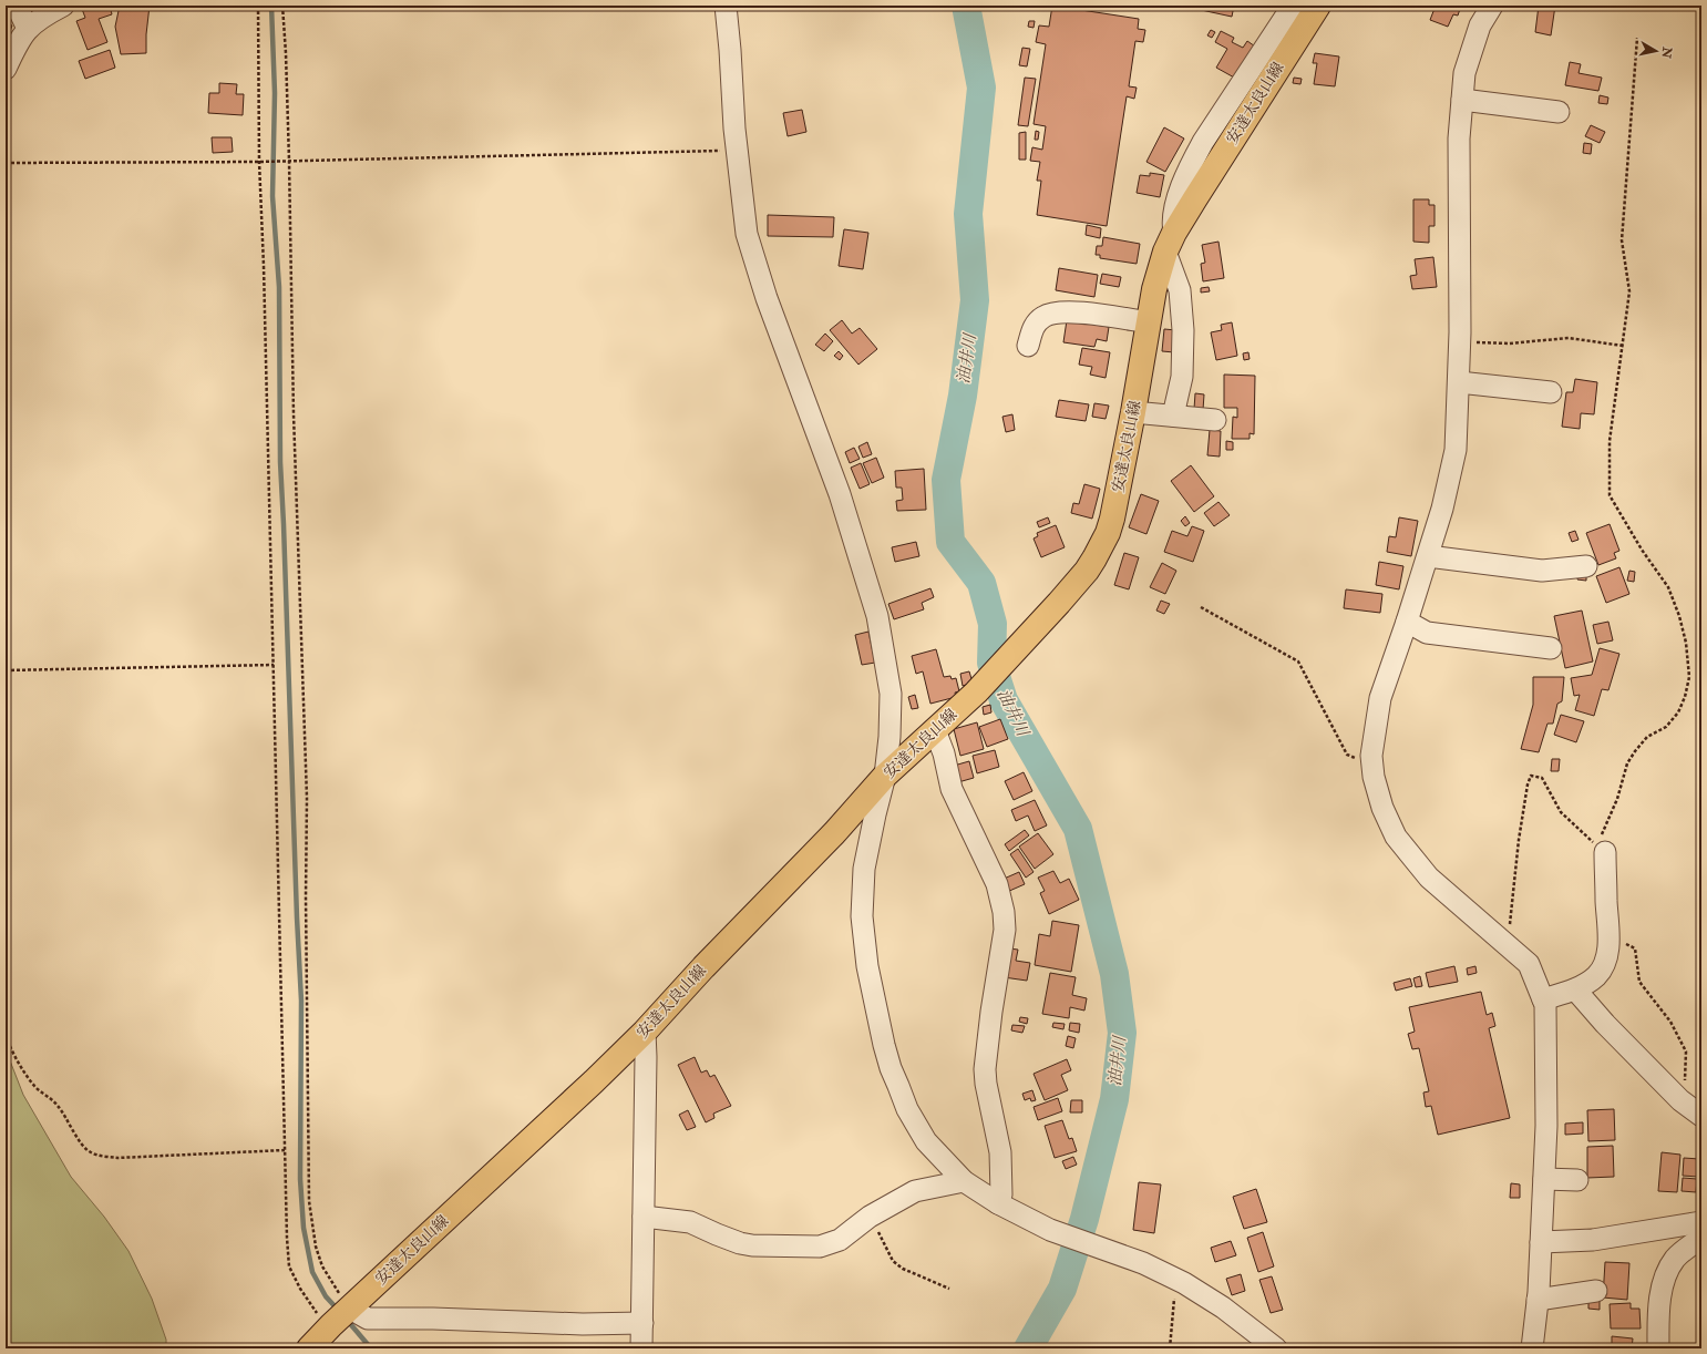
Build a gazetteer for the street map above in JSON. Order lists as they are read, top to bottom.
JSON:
{
  "streets": {
    "main road": ["安達太良山線"]
  },
  "water": ["油井川"],
  "north": "right"
}
